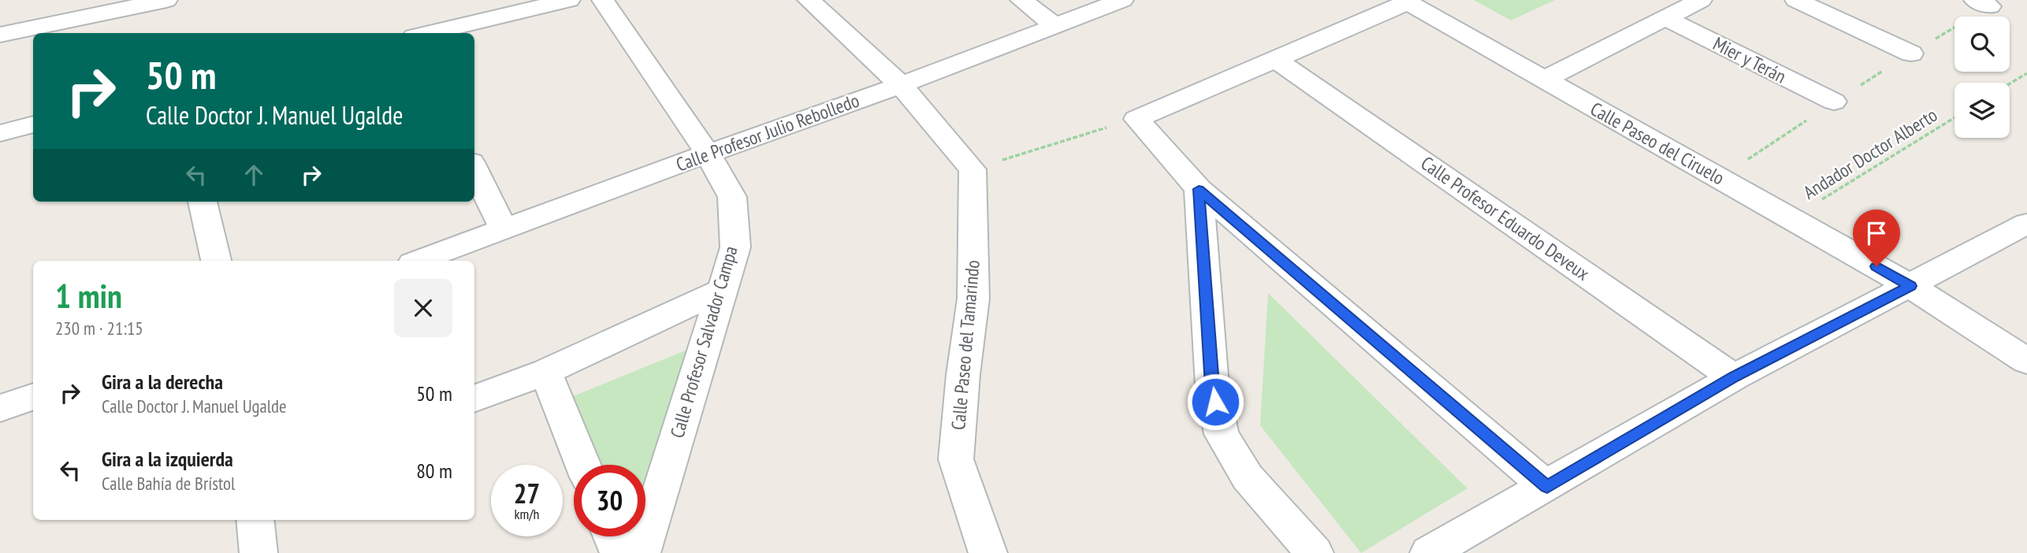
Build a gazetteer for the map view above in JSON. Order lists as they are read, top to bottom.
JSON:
{
  "streets": {
    "street": [
      "Mier y Terán",
      "Calle Profesor Julio Rebolledo",
      "Calle Paseo del Ciruelo",
      "Calle Profesor Eduardo Deveux",
      "Calle Profesor Salvador Campa",
      "Calle Paseo del Tamarindo"
    ],
    "path": ["Andador Doctor Alberto"]
  },
  "crossings": [
    ["Calle Profesor Julio Rebolledo", "Calle Profesor Salvador Campa"],
    ["Calle Paseo del Ciruelo", "Andador Doctor Alberto"]
  ],
  "page": {
    "turn": ["50 m", "Calle Doctor J. Manuel Ugalde"],
    "heading": ["1 min", "230 m · 21:15"],
    "list": [
      {
        "name": "Gira a la derecha",
        "note": "Calle Doctor J. Manuel Ugalde",
        "value": "50 m"
      },
      {
        "name": "Gira a la izquierda",
        "note": "Calle Bahía de Brístol",
        "value": "80 m"
      }
    ],
    "speed": "27 km/h",
    "limit": "30"
  }
}
